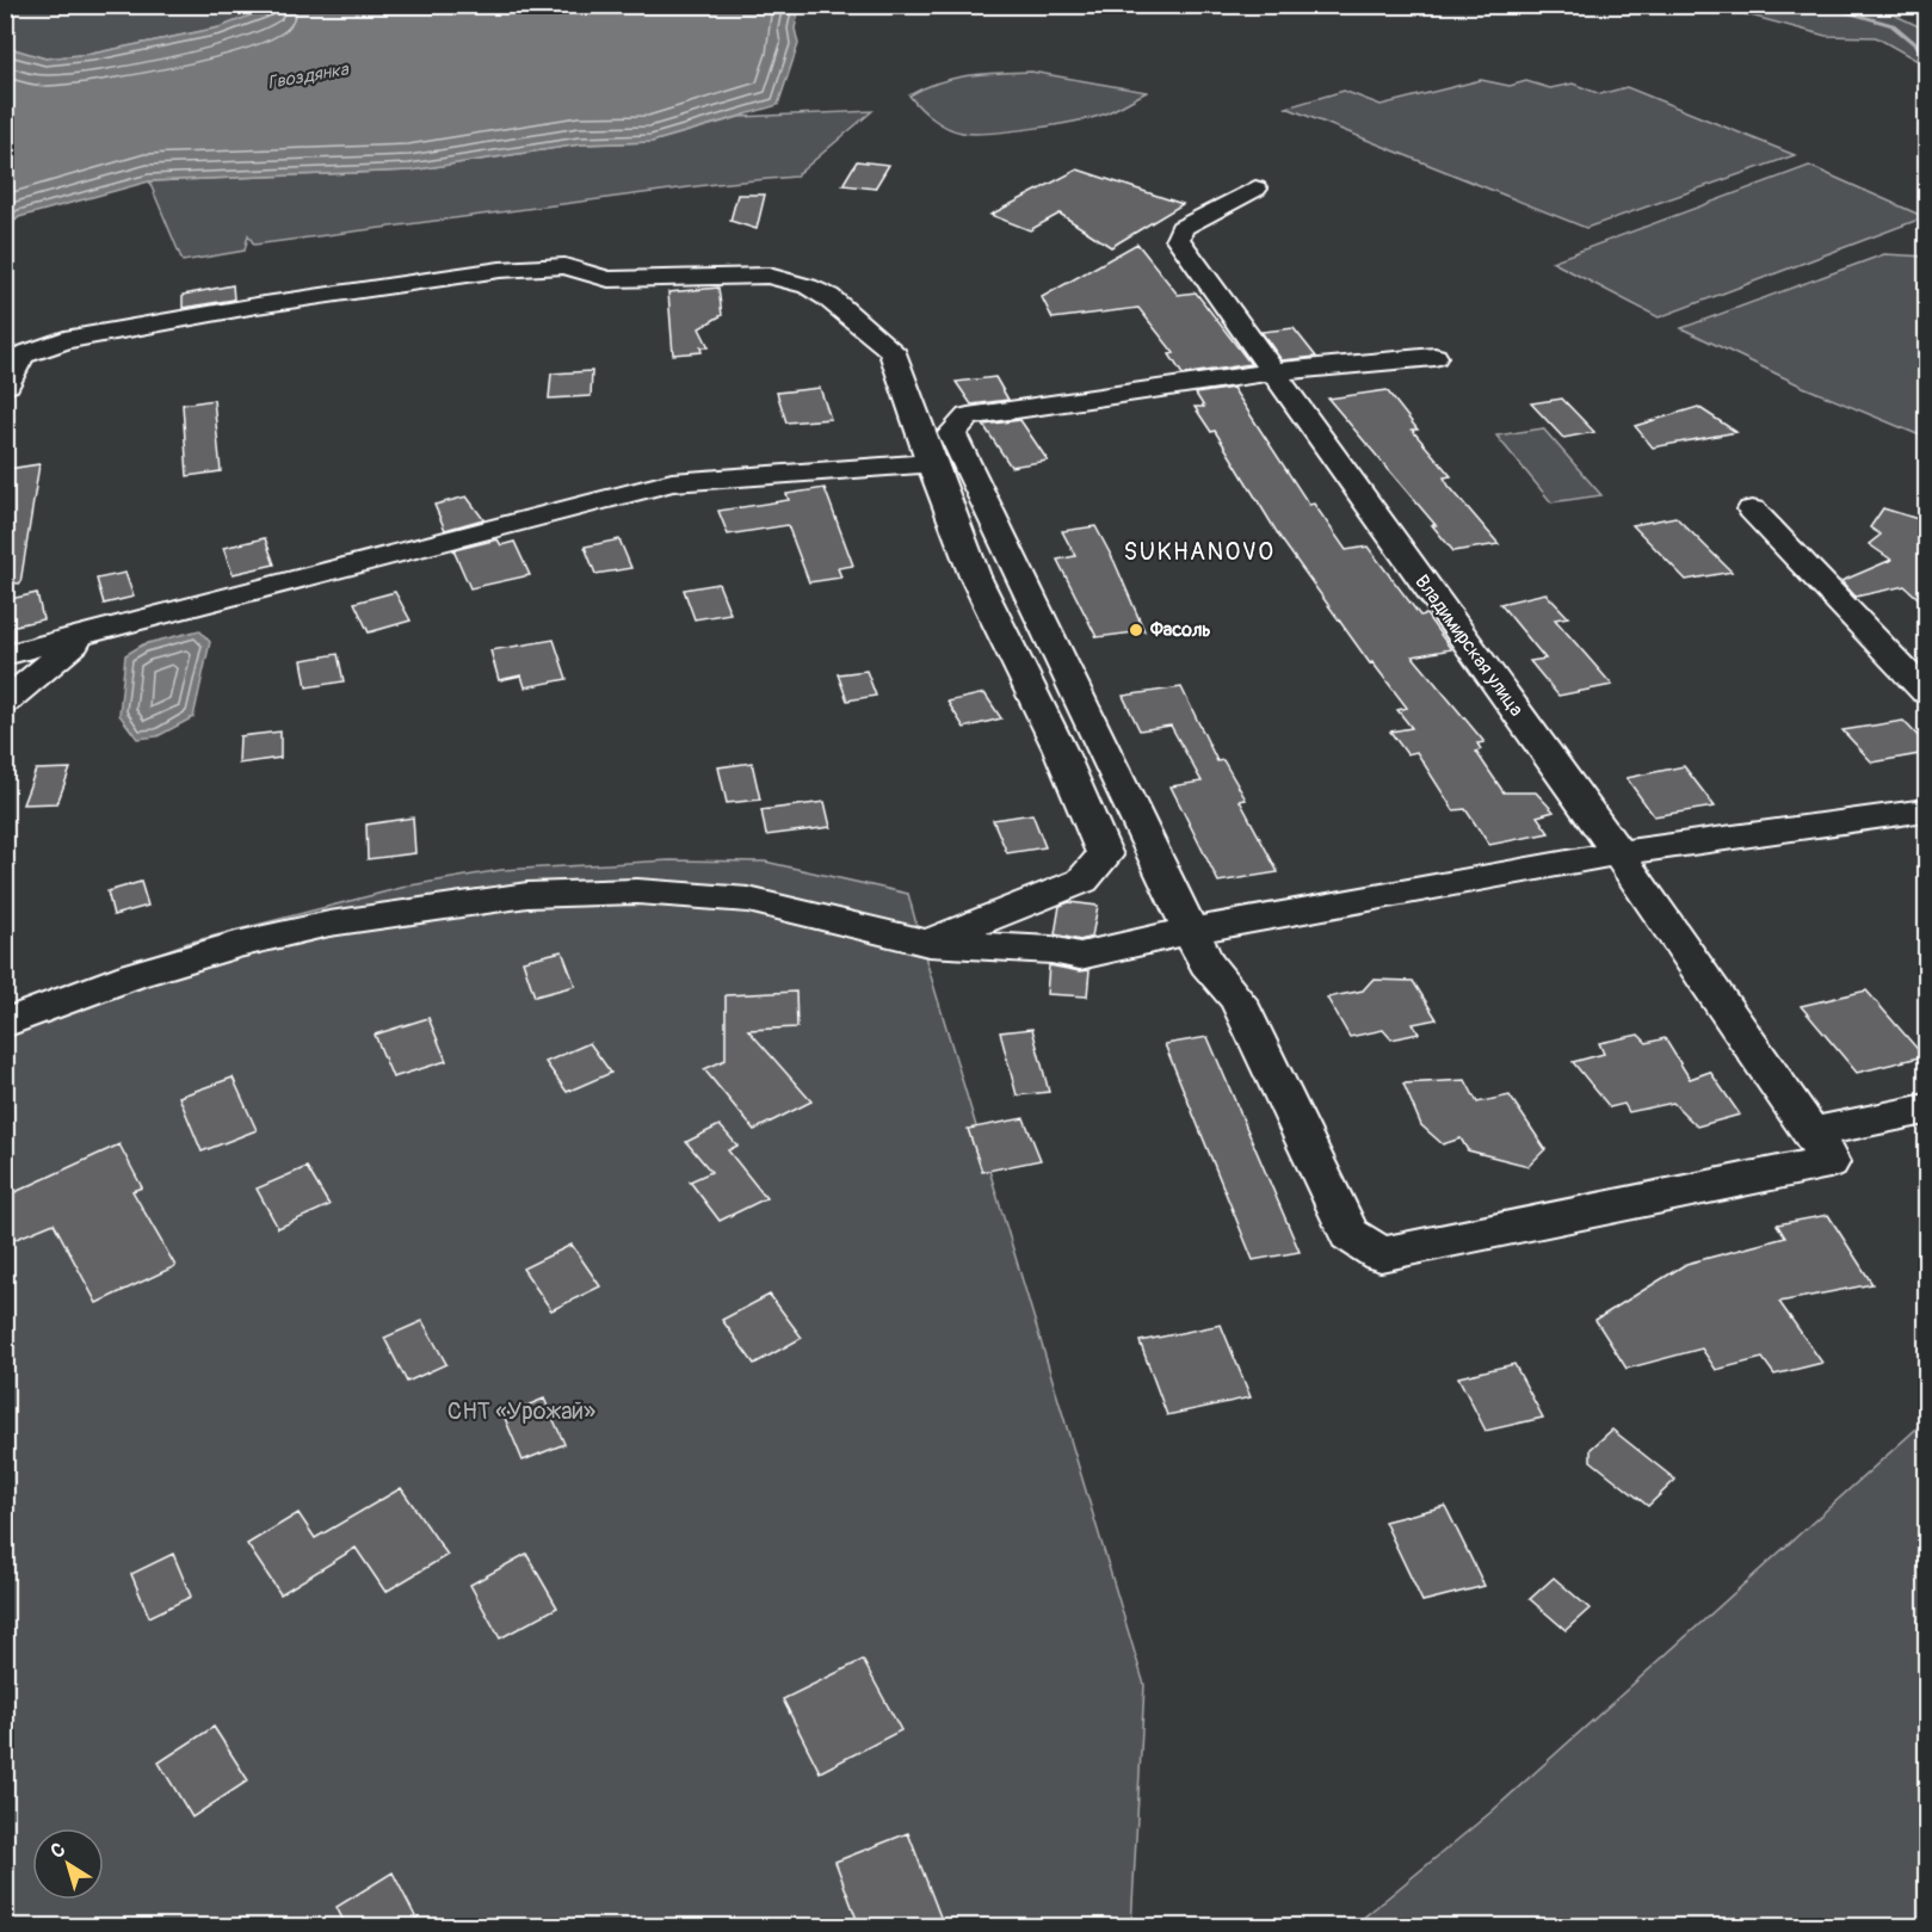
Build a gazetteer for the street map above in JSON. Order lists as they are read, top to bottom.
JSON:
{
  "streets": {
    "street": ["Владимирская улица"]
  },
  "districts": ["SUKHANOVO"],
  "water": ["Гвоздянка"],
  "parks": ["СНТ «Урожай»"],
  "places": ["Фасоль"],
  "north": "top left"
}
